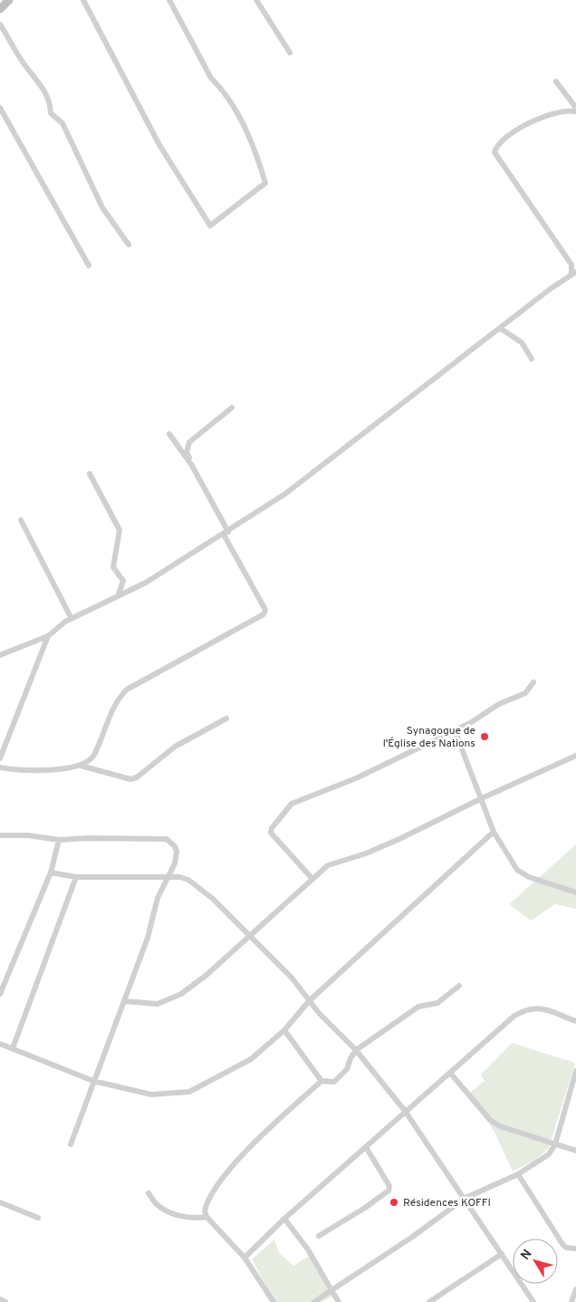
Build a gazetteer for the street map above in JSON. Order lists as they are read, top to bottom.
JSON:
{
  "places": ["Synagogue de l'Église des Nations", "Résidences KOFFI"],
  "north": "top left"
}
